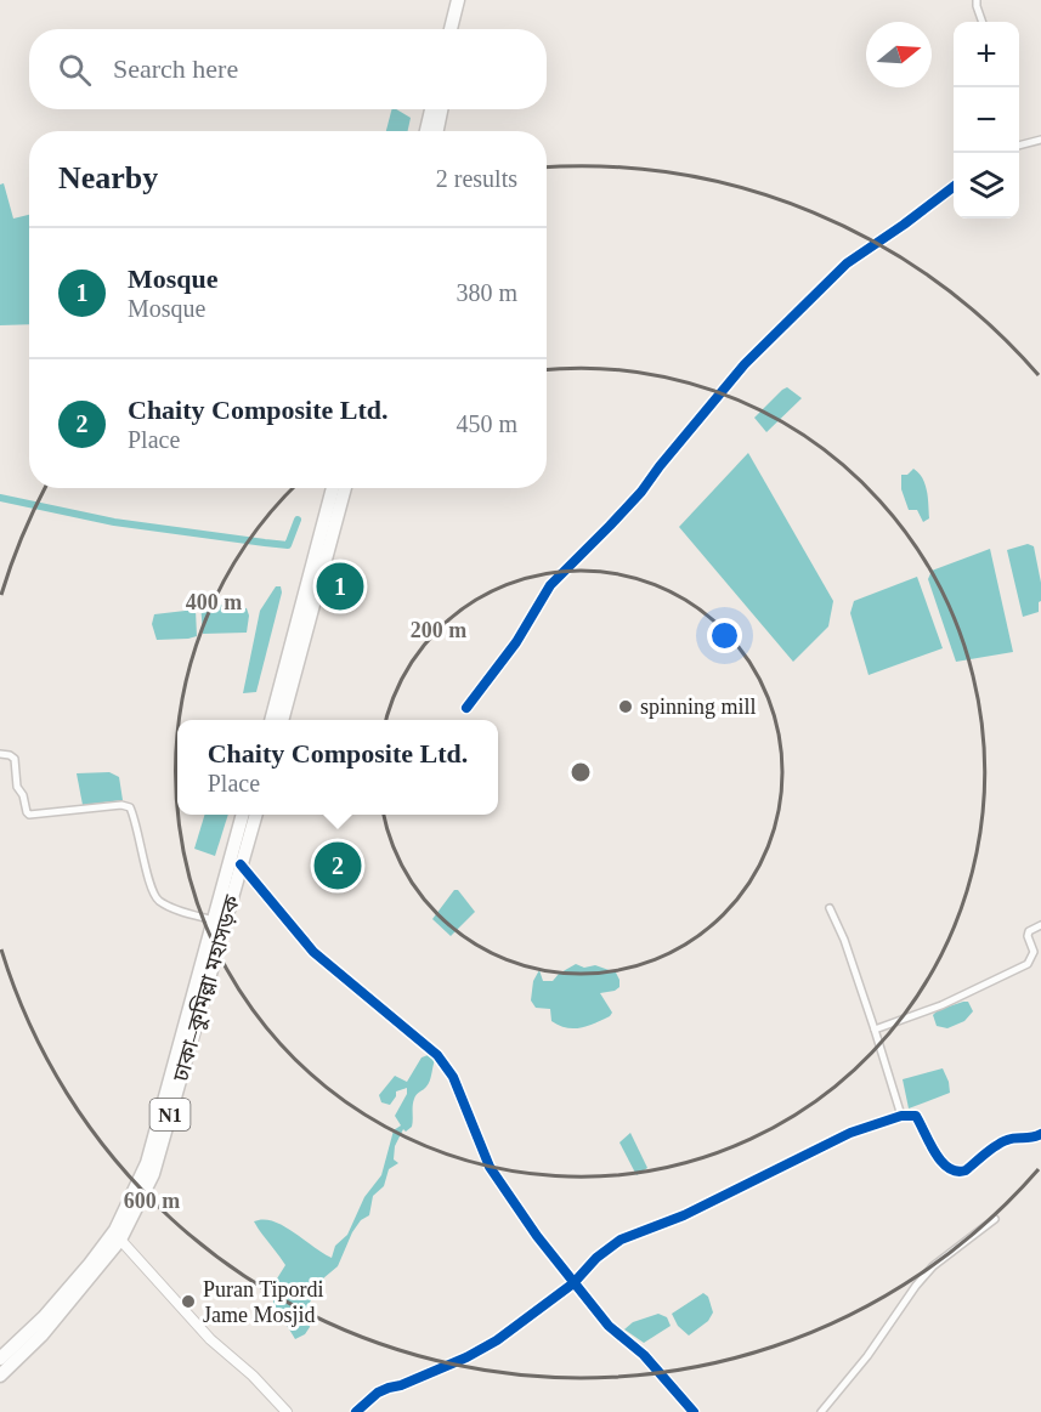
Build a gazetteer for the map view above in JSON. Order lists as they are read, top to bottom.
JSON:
{
  "streets": {
    "highway": ["ঢাকা–কুমিল্লা মহাসড়ক", "N1"]
  },
  "places": ["spinning mill", "Puran Tipordi Jame Mosjid"],
  "north": "right",
  "page": {
    "map_buttons": ["+", "−"],
    "search": "Search here",
    "heading": ["Nearby", "2 results"],
    "list": [
      {
        "mark": "1",
        "name": "Mosque",
        "note": "Mosque",
        "value": "380 m"
      },
      {
        "mark": "2",
        "name": "Chaity Composite Ltd.",
        "note": "Place",
        "value": "450 m"
      }
    ],
    "pins": ["1", "2"],
    "popup": ["Chaity Composite Ltd.", "Place"]
  },
  "rings": ["400 m", "200 m", "600 m"]
}
